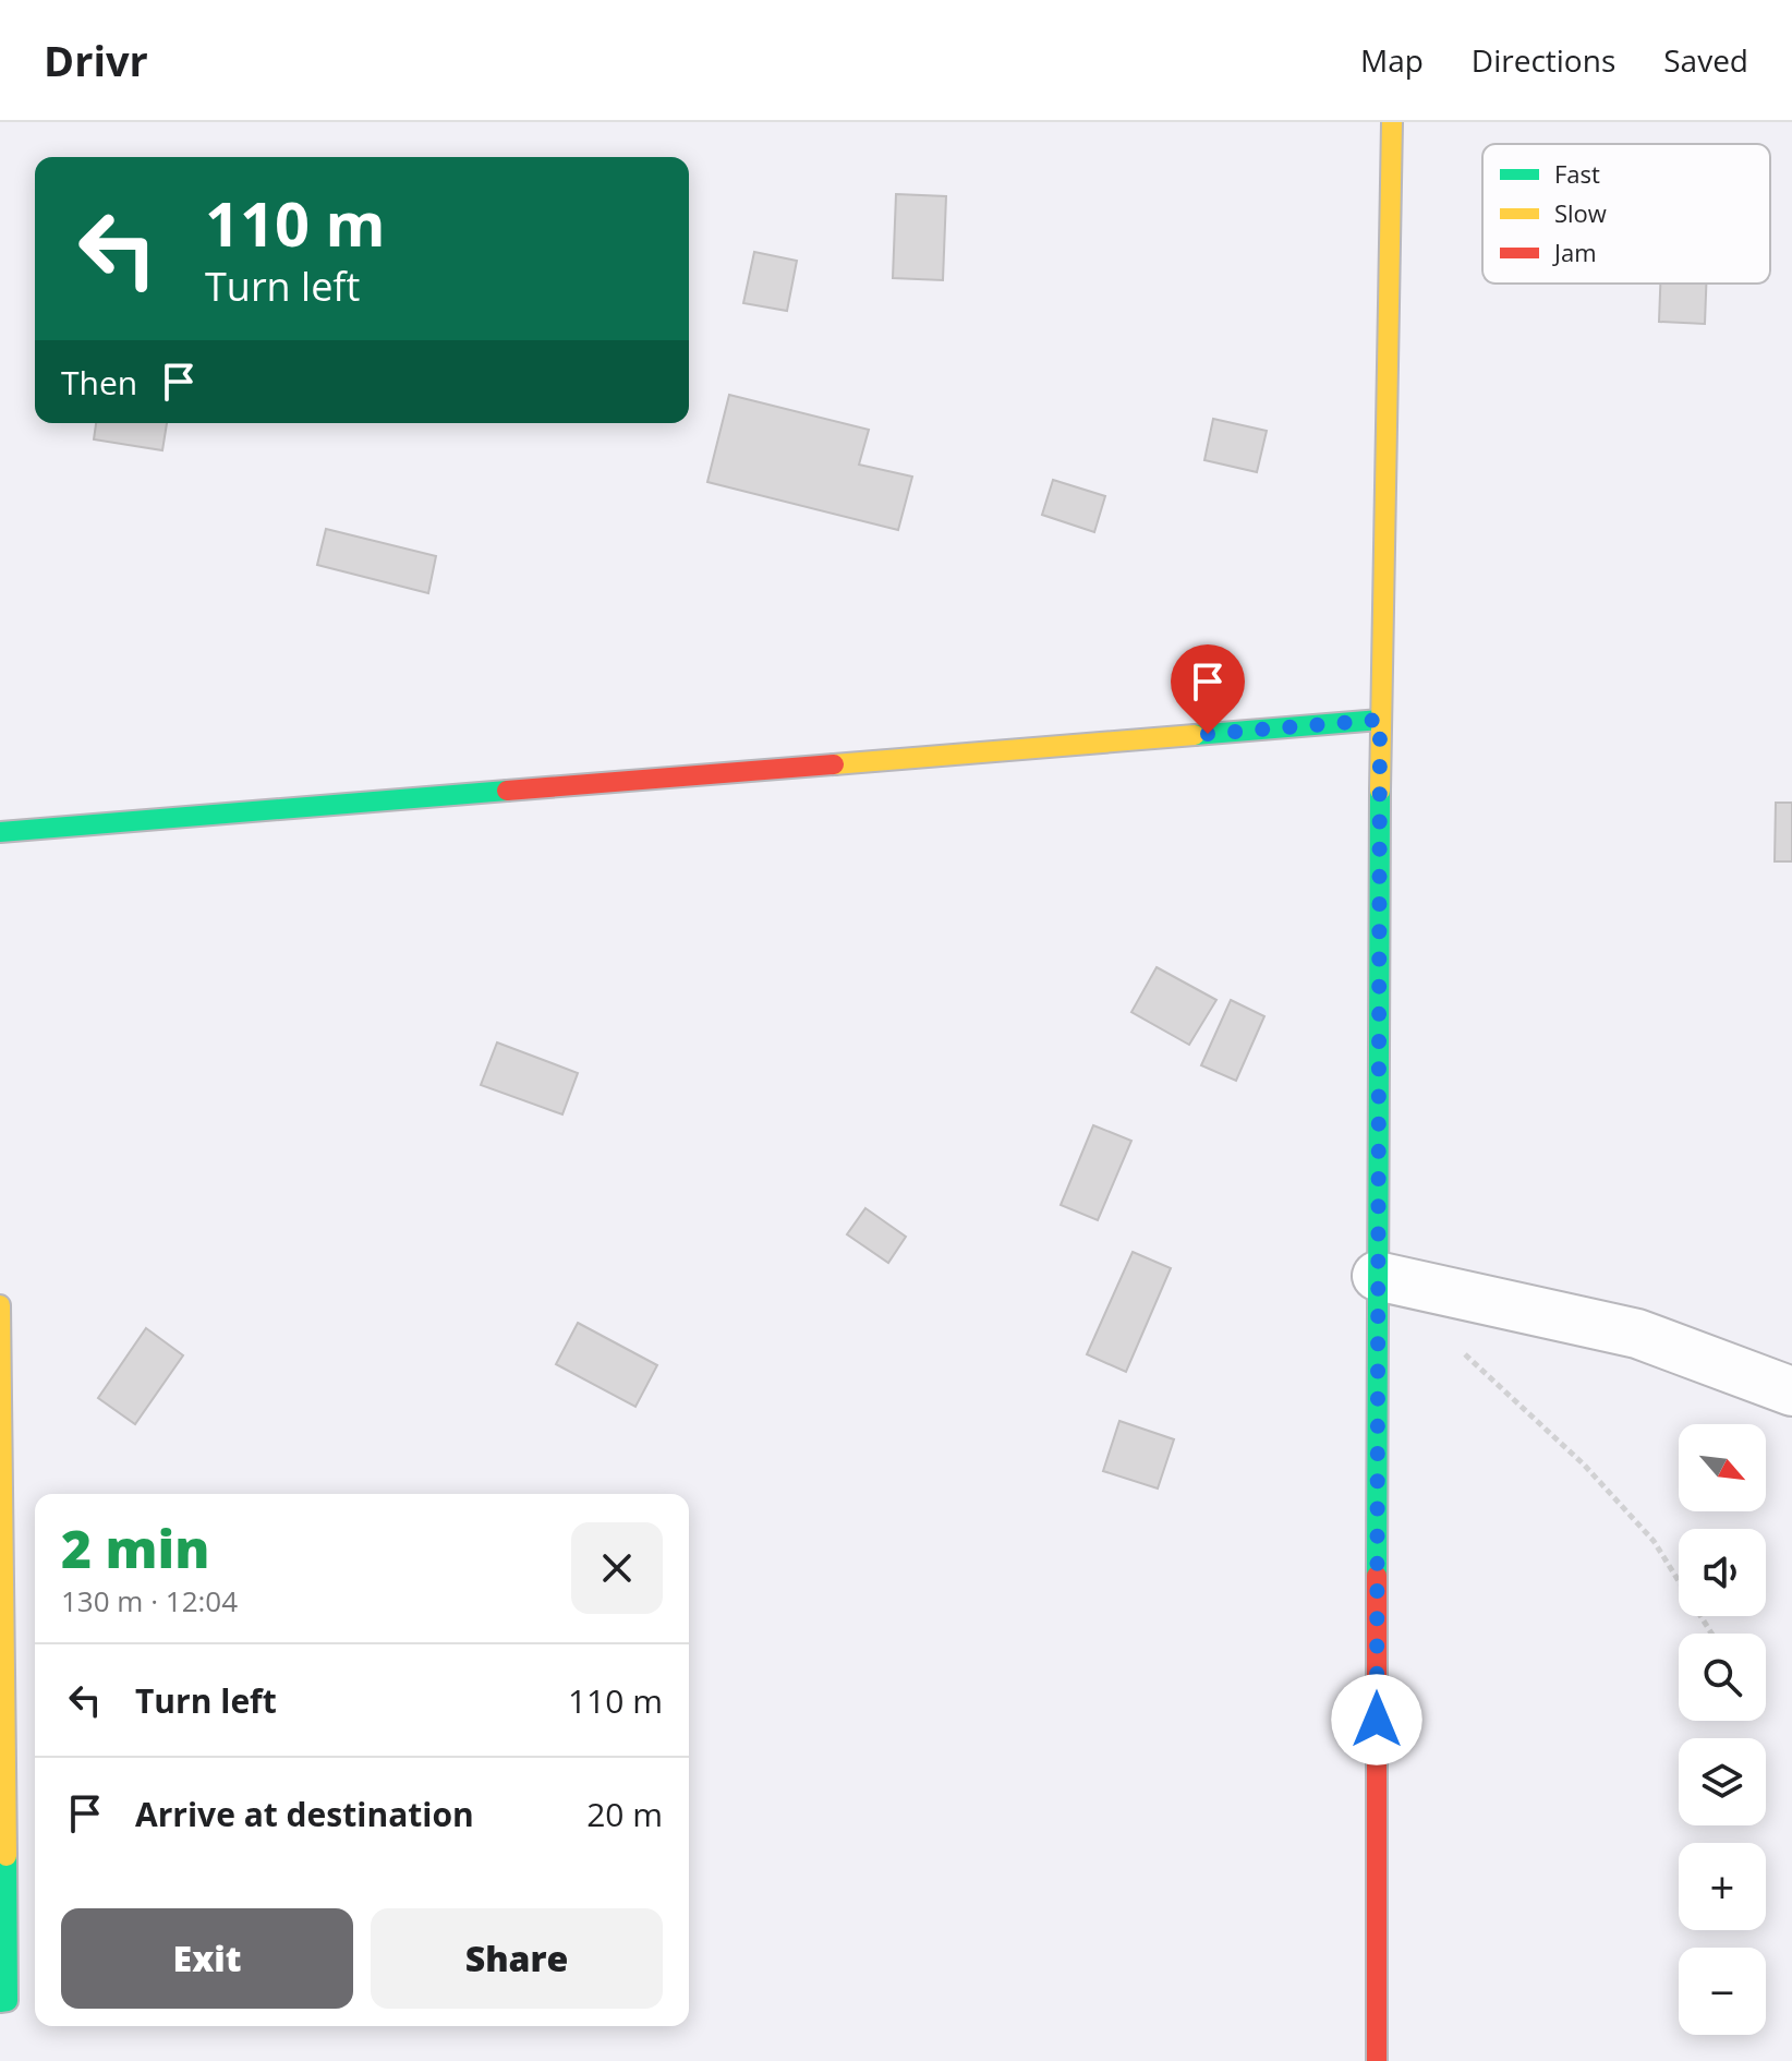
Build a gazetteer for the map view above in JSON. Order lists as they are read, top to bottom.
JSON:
{
  "legend": ["Fast", "Slow", "Jam"],
  "north": "bottom right",
  "page": {
    "header": "Drivr",
    "nav": ["Map", "Directions", "Saved"],
    "turn": ["110 m", "Turn left"],
    "then": "Then",
    "map_buttons": ["+", "−"],
    "heading": ["2 min", "130 m · 12:04"],
    "list": [
      {
        "name": "Turn left",
        "value": "110 m"
      },
      {
        "name": "Arrive at destination",
        "value": "20 m"
      }
    ],
    "buttons": ["Exit", "Share"]
  }
}
